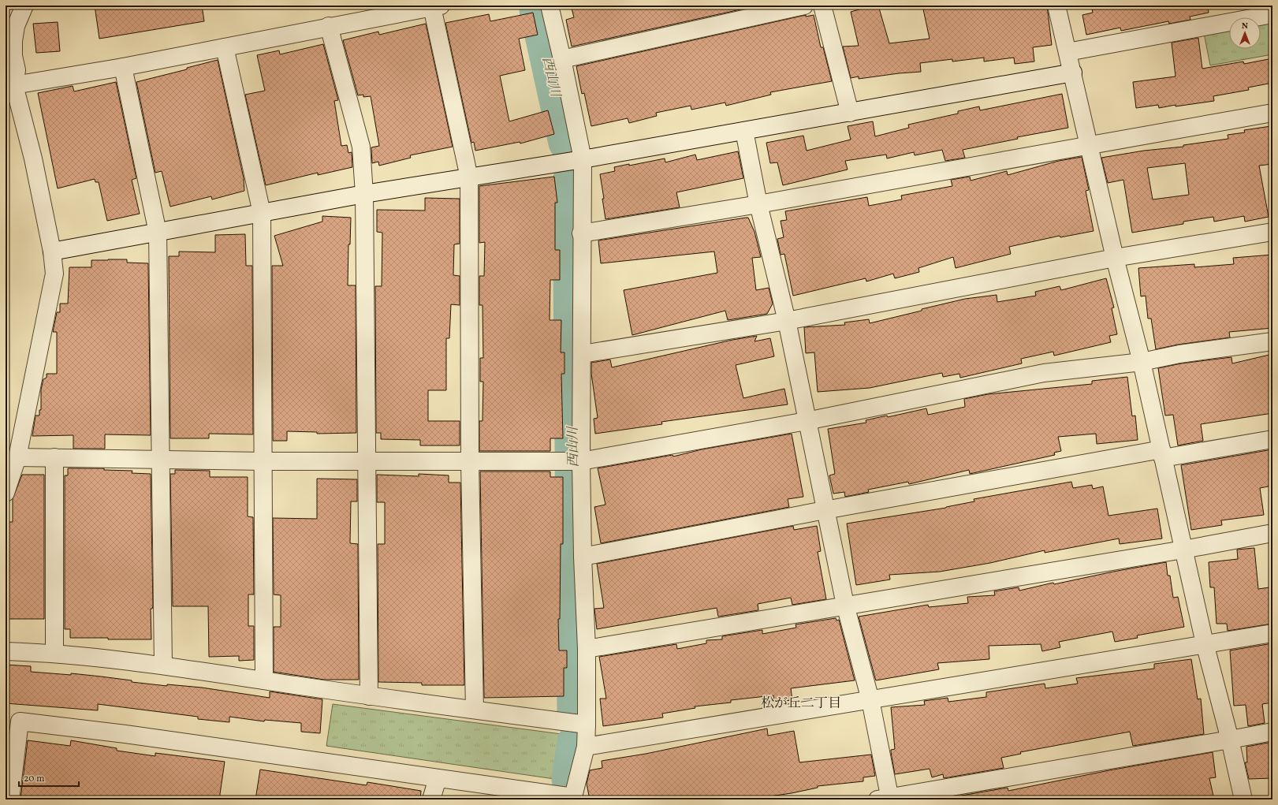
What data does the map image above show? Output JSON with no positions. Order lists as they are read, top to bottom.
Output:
{
  "districts": ["松が丘二丁目"],
  "water": ["西山川"],
  "scale_bar": "20 m",
  "north": "top"
}
